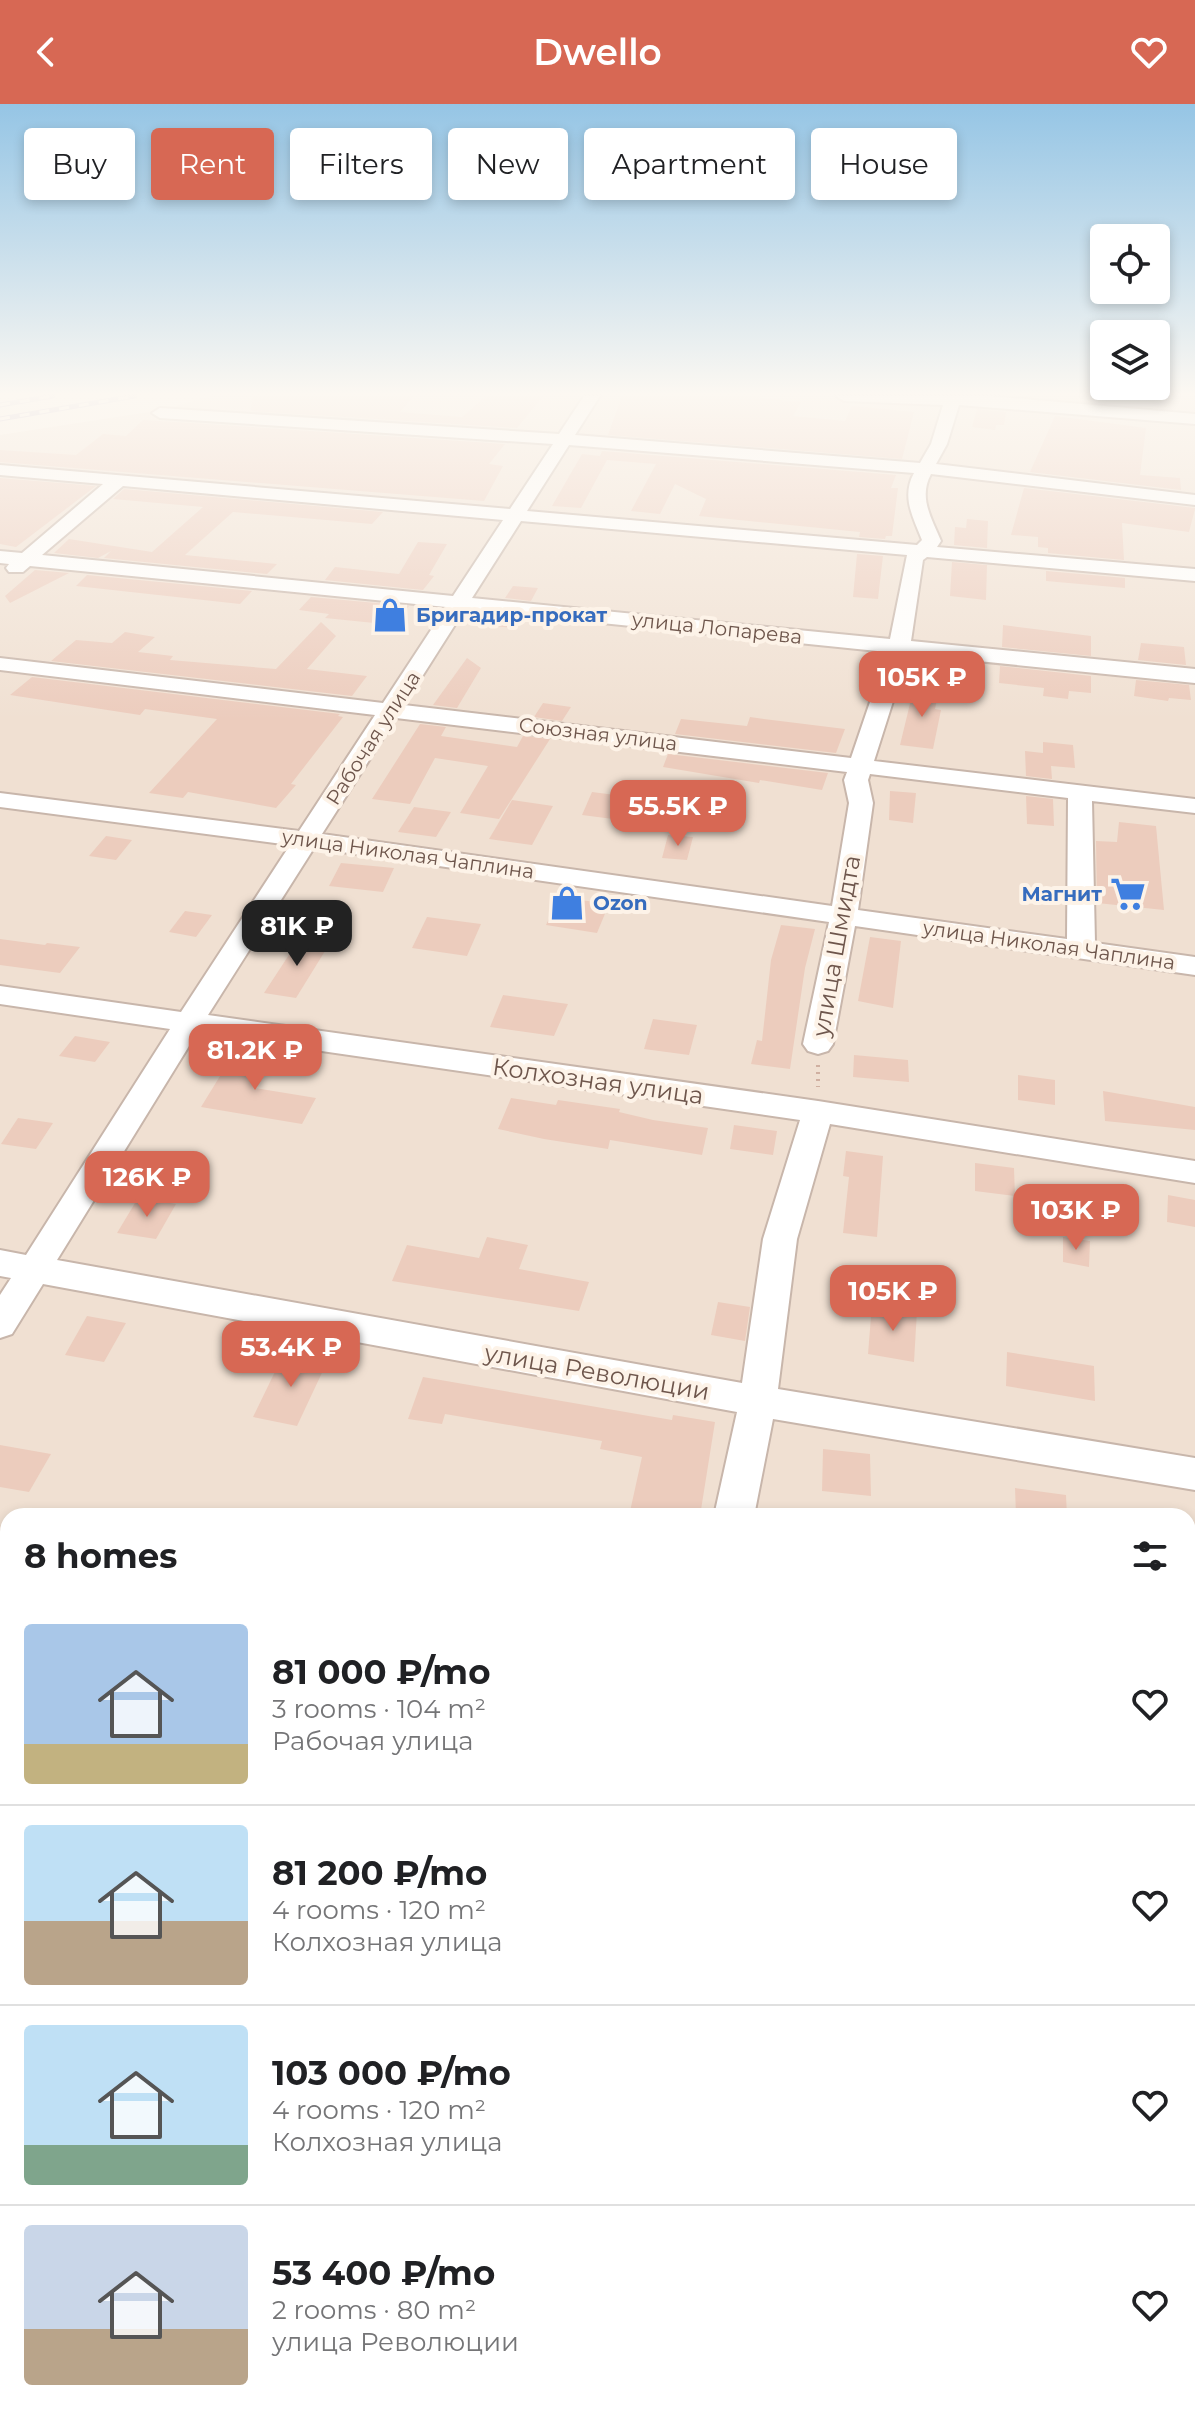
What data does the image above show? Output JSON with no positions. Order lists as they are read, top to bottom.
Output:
{
  "streets": {
    "street": [
      "улица Лопарева",
      "Союзная улица",
      "Рабочая улица",
      "улица Николая Чаплина",
      "улица Шмидта",
      "Колхозная улица",
      "улица Революции"
    ]
  },
  "crossings": [
    ["улица Лопарева", "Рабочая улица"],
    ["улица Лопарева", "улица Шмидта"],
    ["Союзная улица", "Рабочая улица"],
    ["Союзная улица", "улица Шмидта"],
    ["Рабочая улица", "улица Николая Чаплина"],
    ["Рабочая улица", "Колхозная улица"],
    ["Рабочая улица", "улица Революции"],
    ["улица Николая Чаплина", "улица Шмидта"],
    ["улица Шмидта", "Колхозная улица"]
  ],
  "places": {
    "shop": ["Бригадир-прокат", "Ozon"],
    "supermarket": ["Магнит"]
  },
  "page": {
    "header": "Dwello",
    "chip": [
      "Buy",
      "Rent",
      "Filters",
      "New",
      "Apartment",
      "House"
    ],
    "price": [
      "105K ₽",
      "55.5K ₽",
      "81K ₽",
      "81.2K ₽",
      "126K ₽",
      "103K ₽",
      "105K ₽",
      "53.4K ₽"
    ],
    "heading": "8 homes",
    "list": [
      {
        "name": "81 000 ₽/mo",
        "note": "3 rooms · 104 m² · Рабочая улица"
      },
      {
        "name": "81 200 ₽/mo",
        "note": "4 rooms · 120 m² · Колхозная улица"
      },
      {
        "name": "103 000 ₽/mo",
        "note": "4 rooms · 120 m² · Колхозная улица"
      },
      {
        "name": "53 400 ₽/mo",
        "note": "2 rooms · 80 m² · улица Революции"
      }
    ]
  }
}
